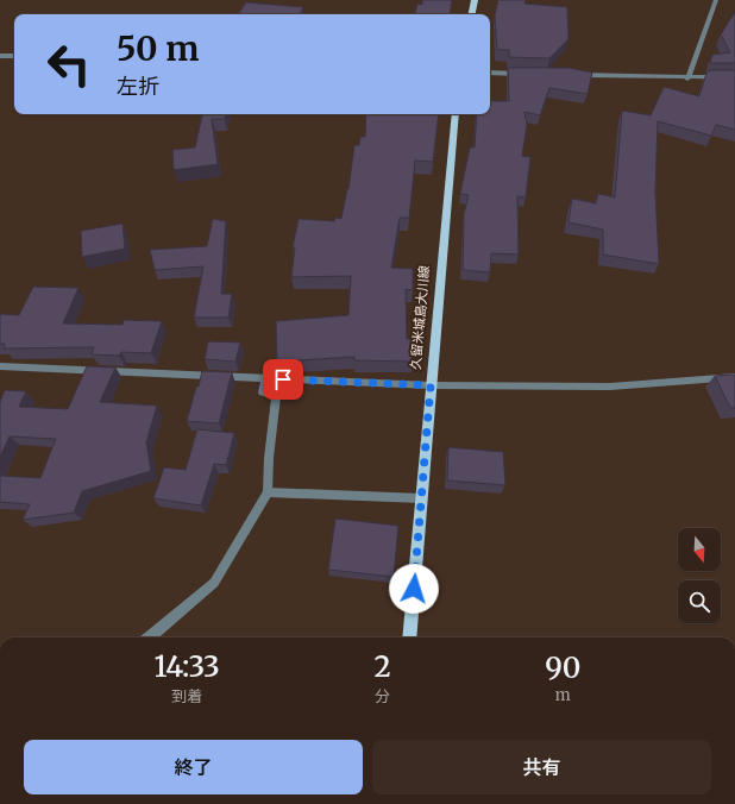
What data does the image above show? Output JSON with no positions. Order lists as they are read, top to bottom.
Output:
{
  "streets": {
    "main road": ["久留米城島大川線"]
  },
  "north": "bottom",
  "page": {
    "turn": ["50 m", "左折"],
    "eta": [
      "14:33",
      "到着",
      "2",
      "分",
      "90",
      "m"
    ],
    "buttons": ["終了", "共有"]
  }
}
